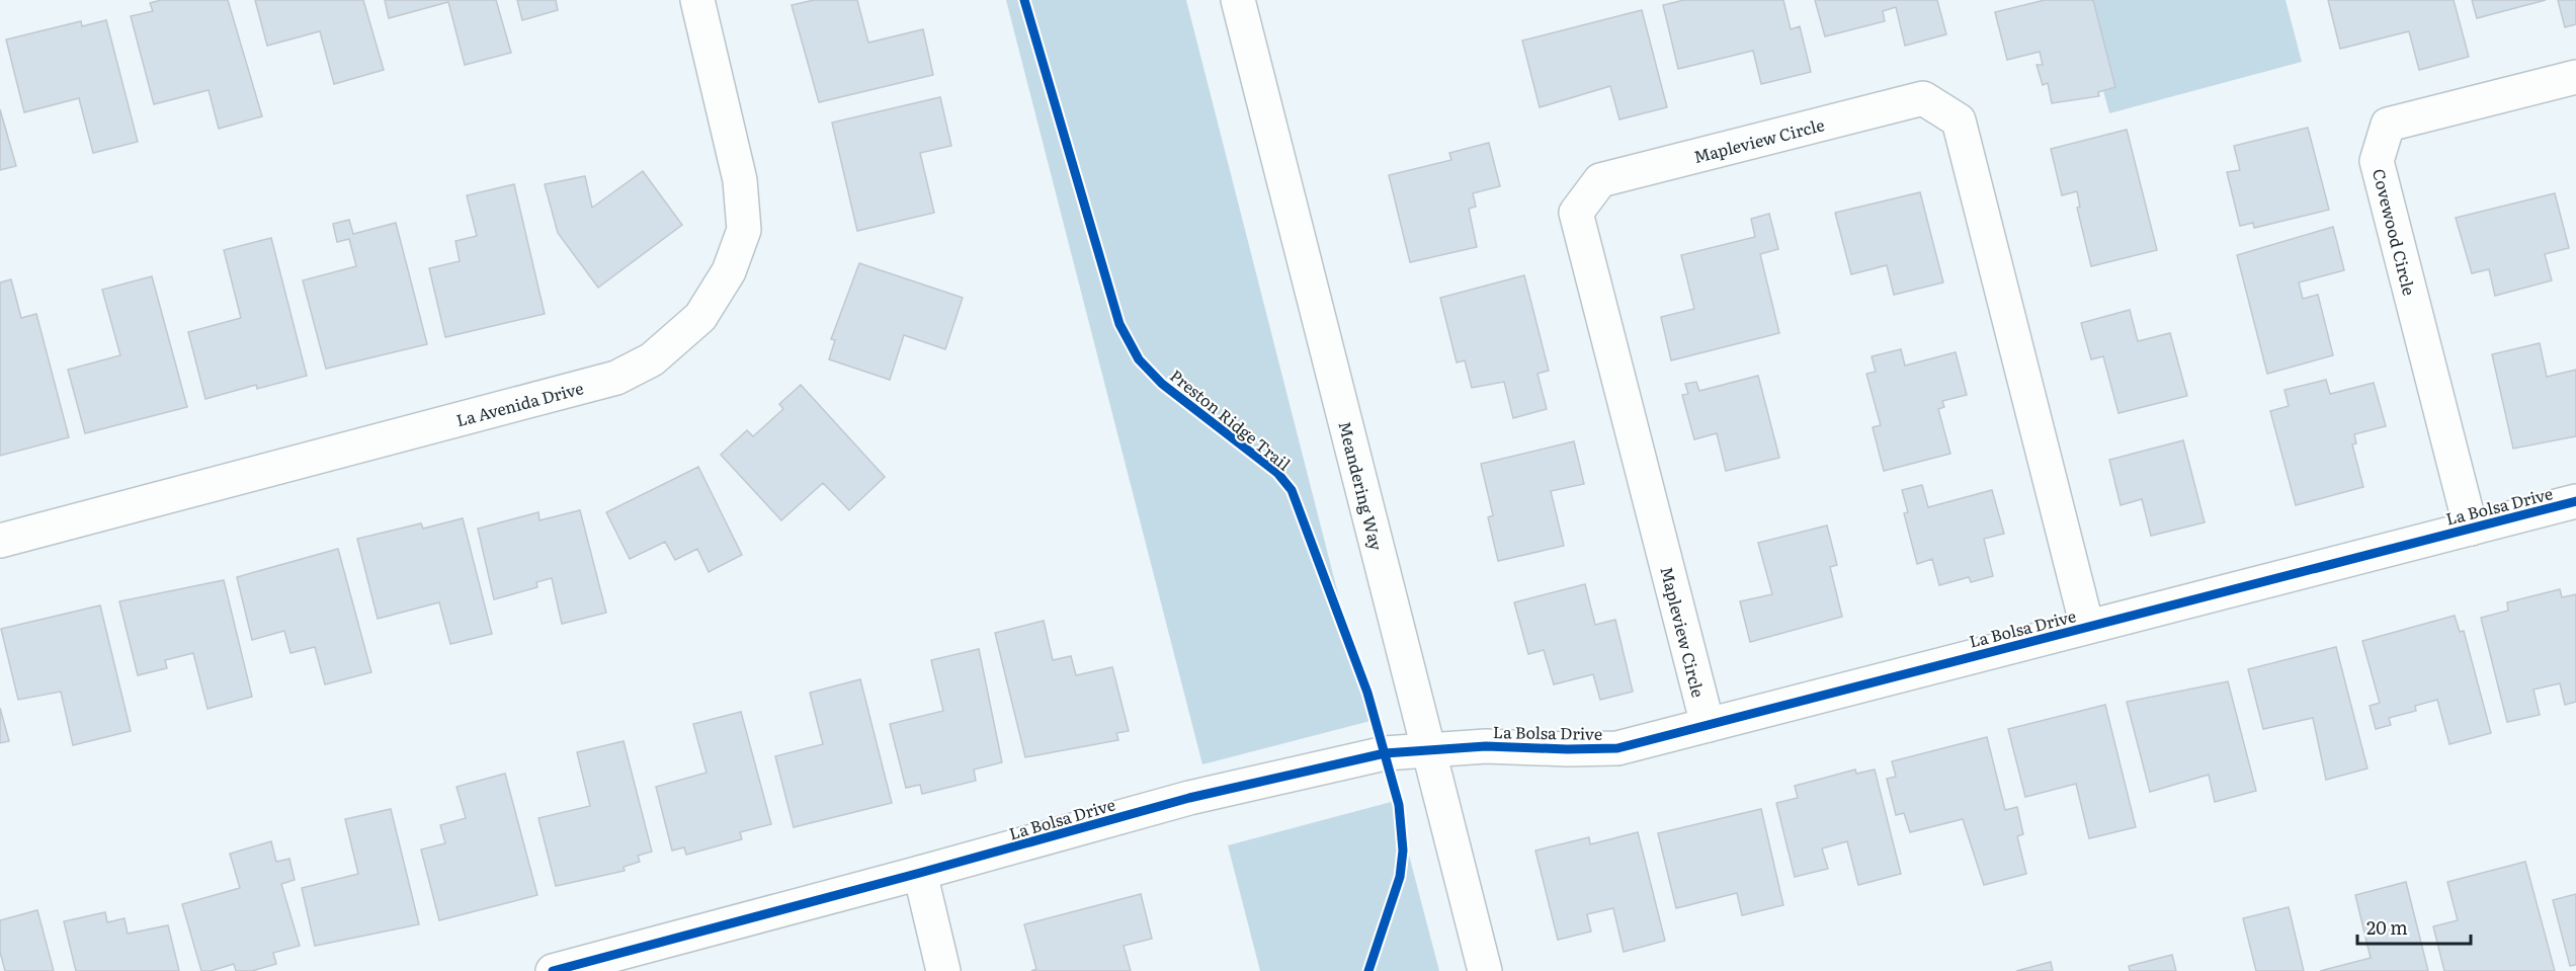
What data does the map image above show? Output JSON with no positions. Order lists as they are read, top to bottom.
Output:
{
  "streets": {
    "street": [
      "Mapleview Circle",
      "Covewood Circle",
      "La Avenida Drive",
      "Meandering Way",
      "La Bolsa Drive"
    ],
    "cycle path": ["Preston Ridge Trail"]
  },
  "crossings": [
    ["Mapleview Circle", "La Bolsa Drive"],
    ["Covewood Circle", "La Bolsa Drive"],
    ["Meandering Way", "La Bolsa Drive"]
  ],
  "scale_bar": "20 m"
}
